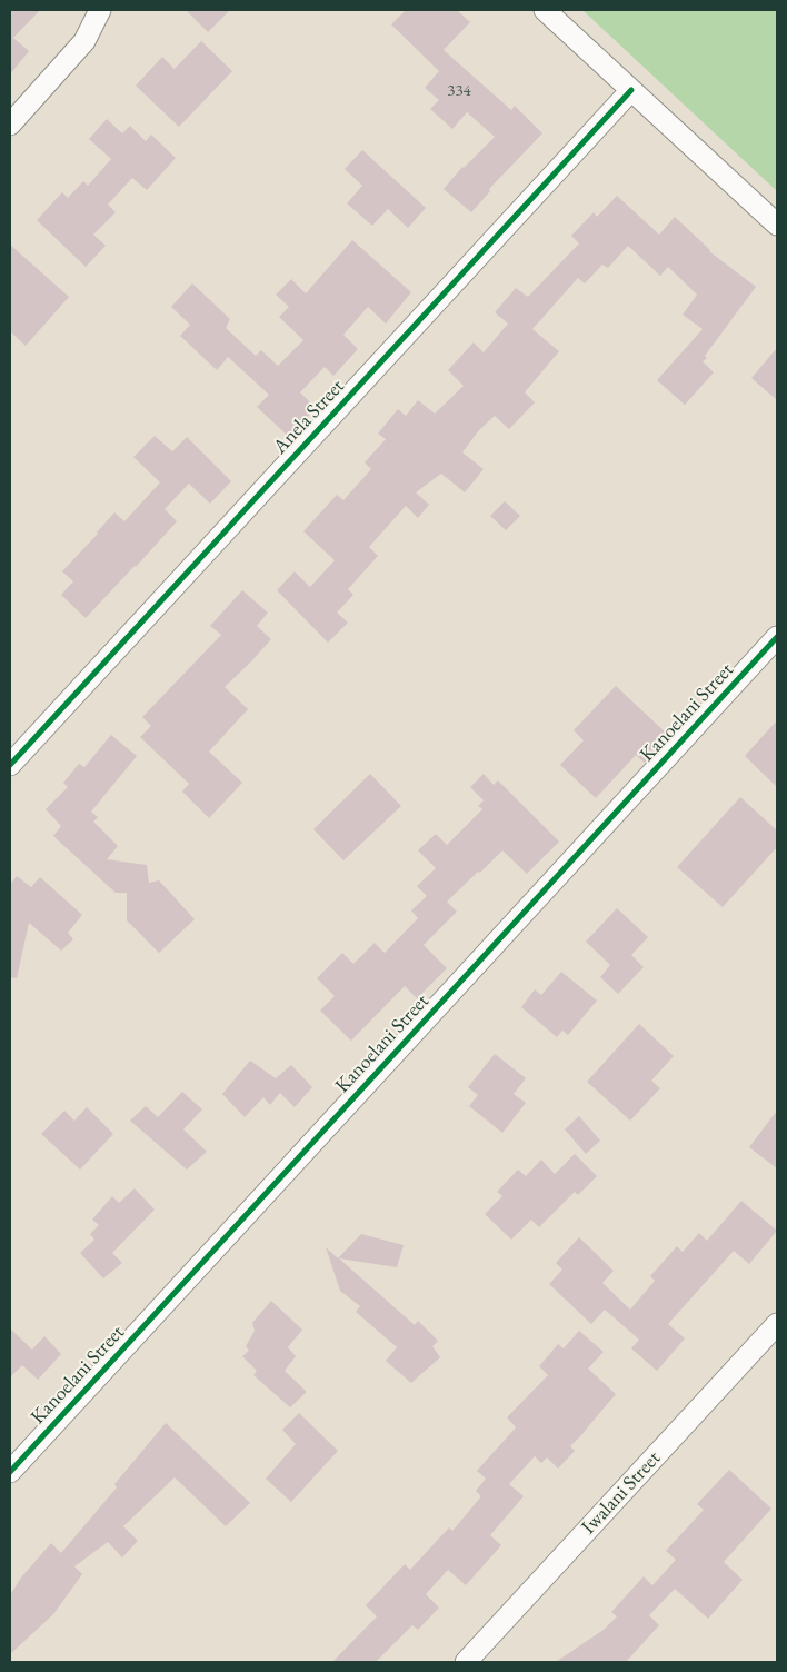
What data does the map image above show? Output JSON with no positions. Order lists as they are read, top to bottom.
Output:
{
  "streets": {
    "street": ["Anela Street", "Kanoelani Street", "Iwalani Street"]
  },
  "house_numbers": ["334"]
}
